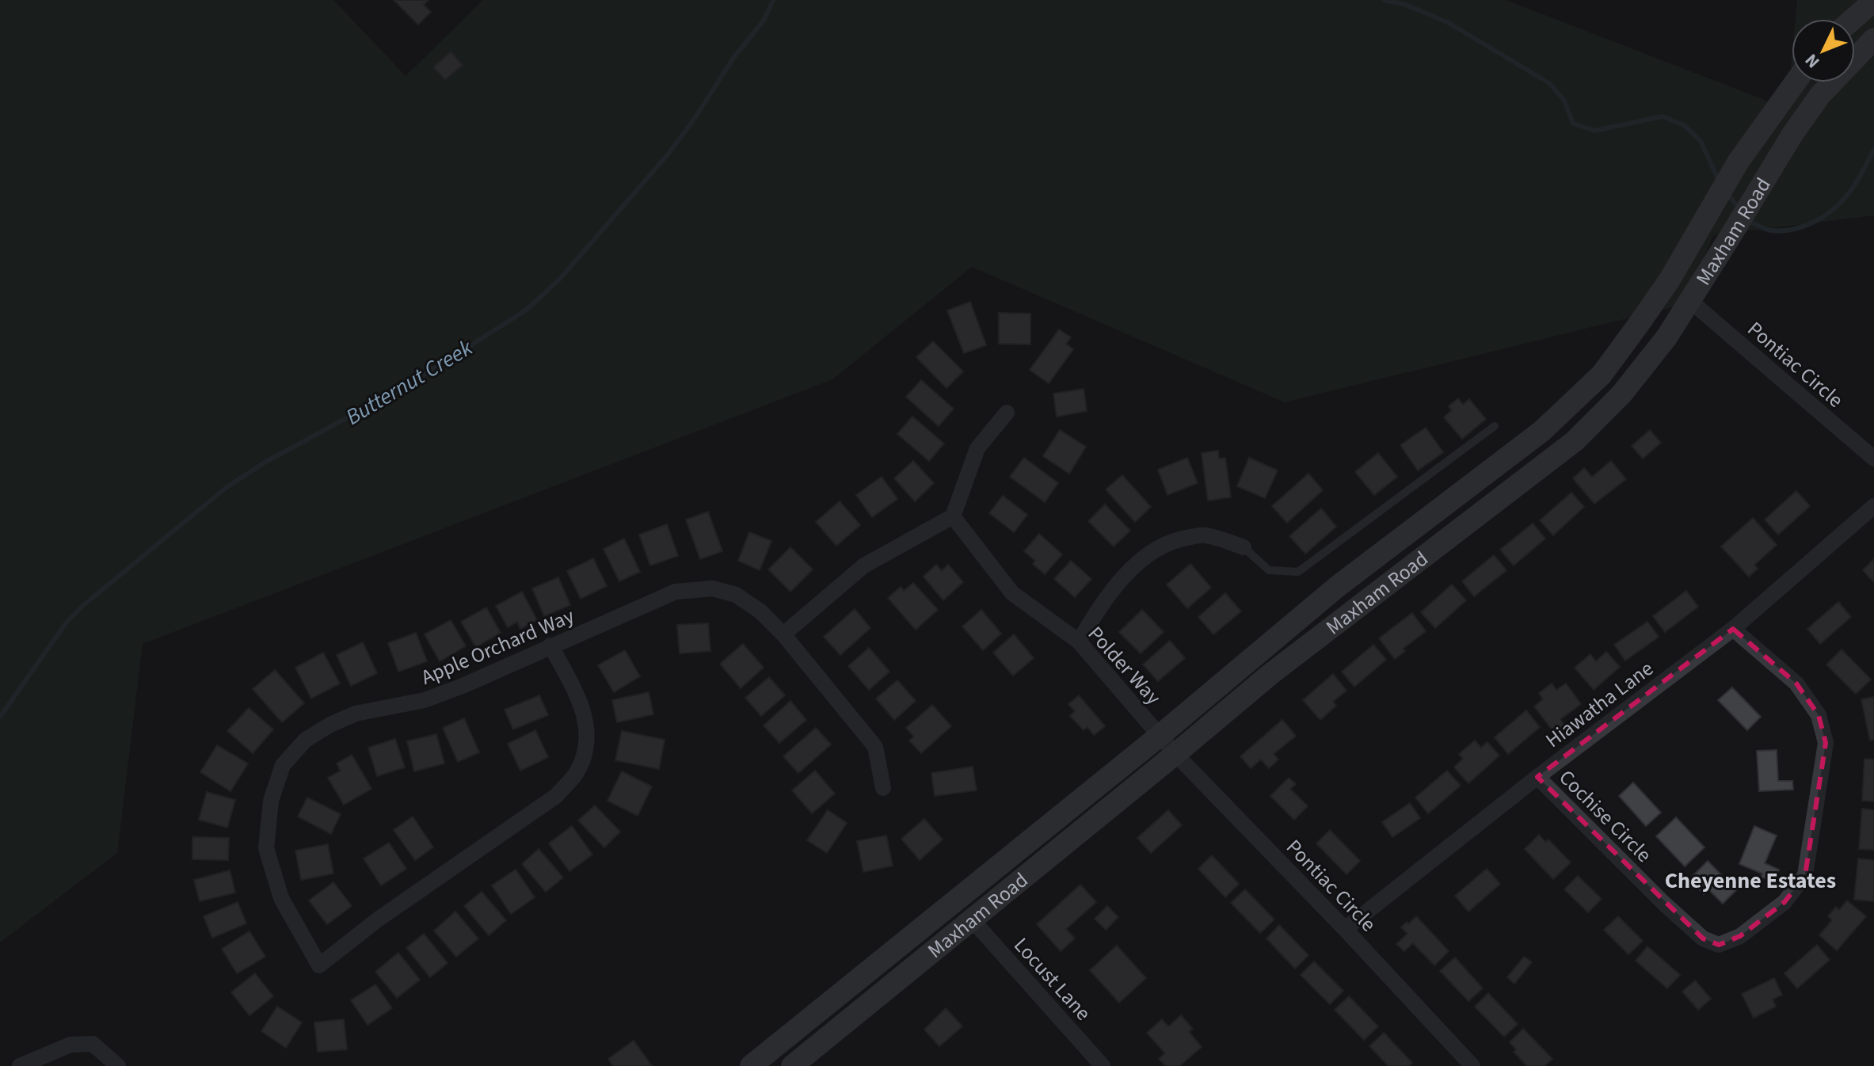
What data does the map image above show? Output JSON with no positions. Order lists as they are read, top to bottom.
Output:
{
  "streets": {
    "main road": ["Maxham Road"],
    "street": [
      "Pontiac Circle",
      "Apple Orchard Way",
      "Polder Way",
      "Hiawatha Lane",
      "Cochise Circle",
      "Locust Lane"
    ]
  },
  "crossings": [
    ["Maxham Road", "Pontiac Circle"],
    ["Maxham Road", "Polder Way"],
    ["Maxham Road", "Locust Lane"],
    ["Pontiac Circle", "Polder Way"],
    ["Pontiac Circle", "Hiawatha Lane"],
    ["Hiawatha Lane", "Cochise Circle"]
  ],
  "districts": ["Cheyenne Estates"],
  "water": ["Butternut Creek"],
  "north": "bottom left"
}
